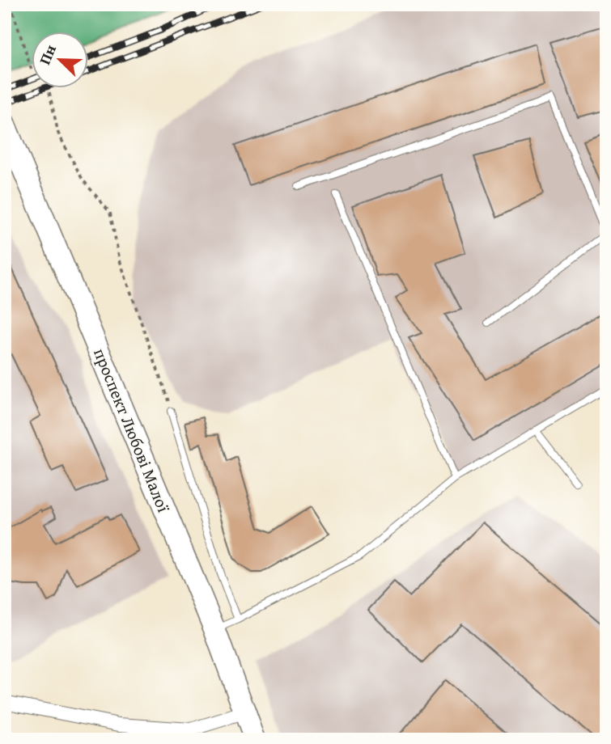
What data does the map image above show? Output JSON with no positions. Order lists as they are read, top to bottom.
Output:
{
  "streets": {
    "main road": ["проспект Любові Малої"]
  },
  "north": "top left"
}
